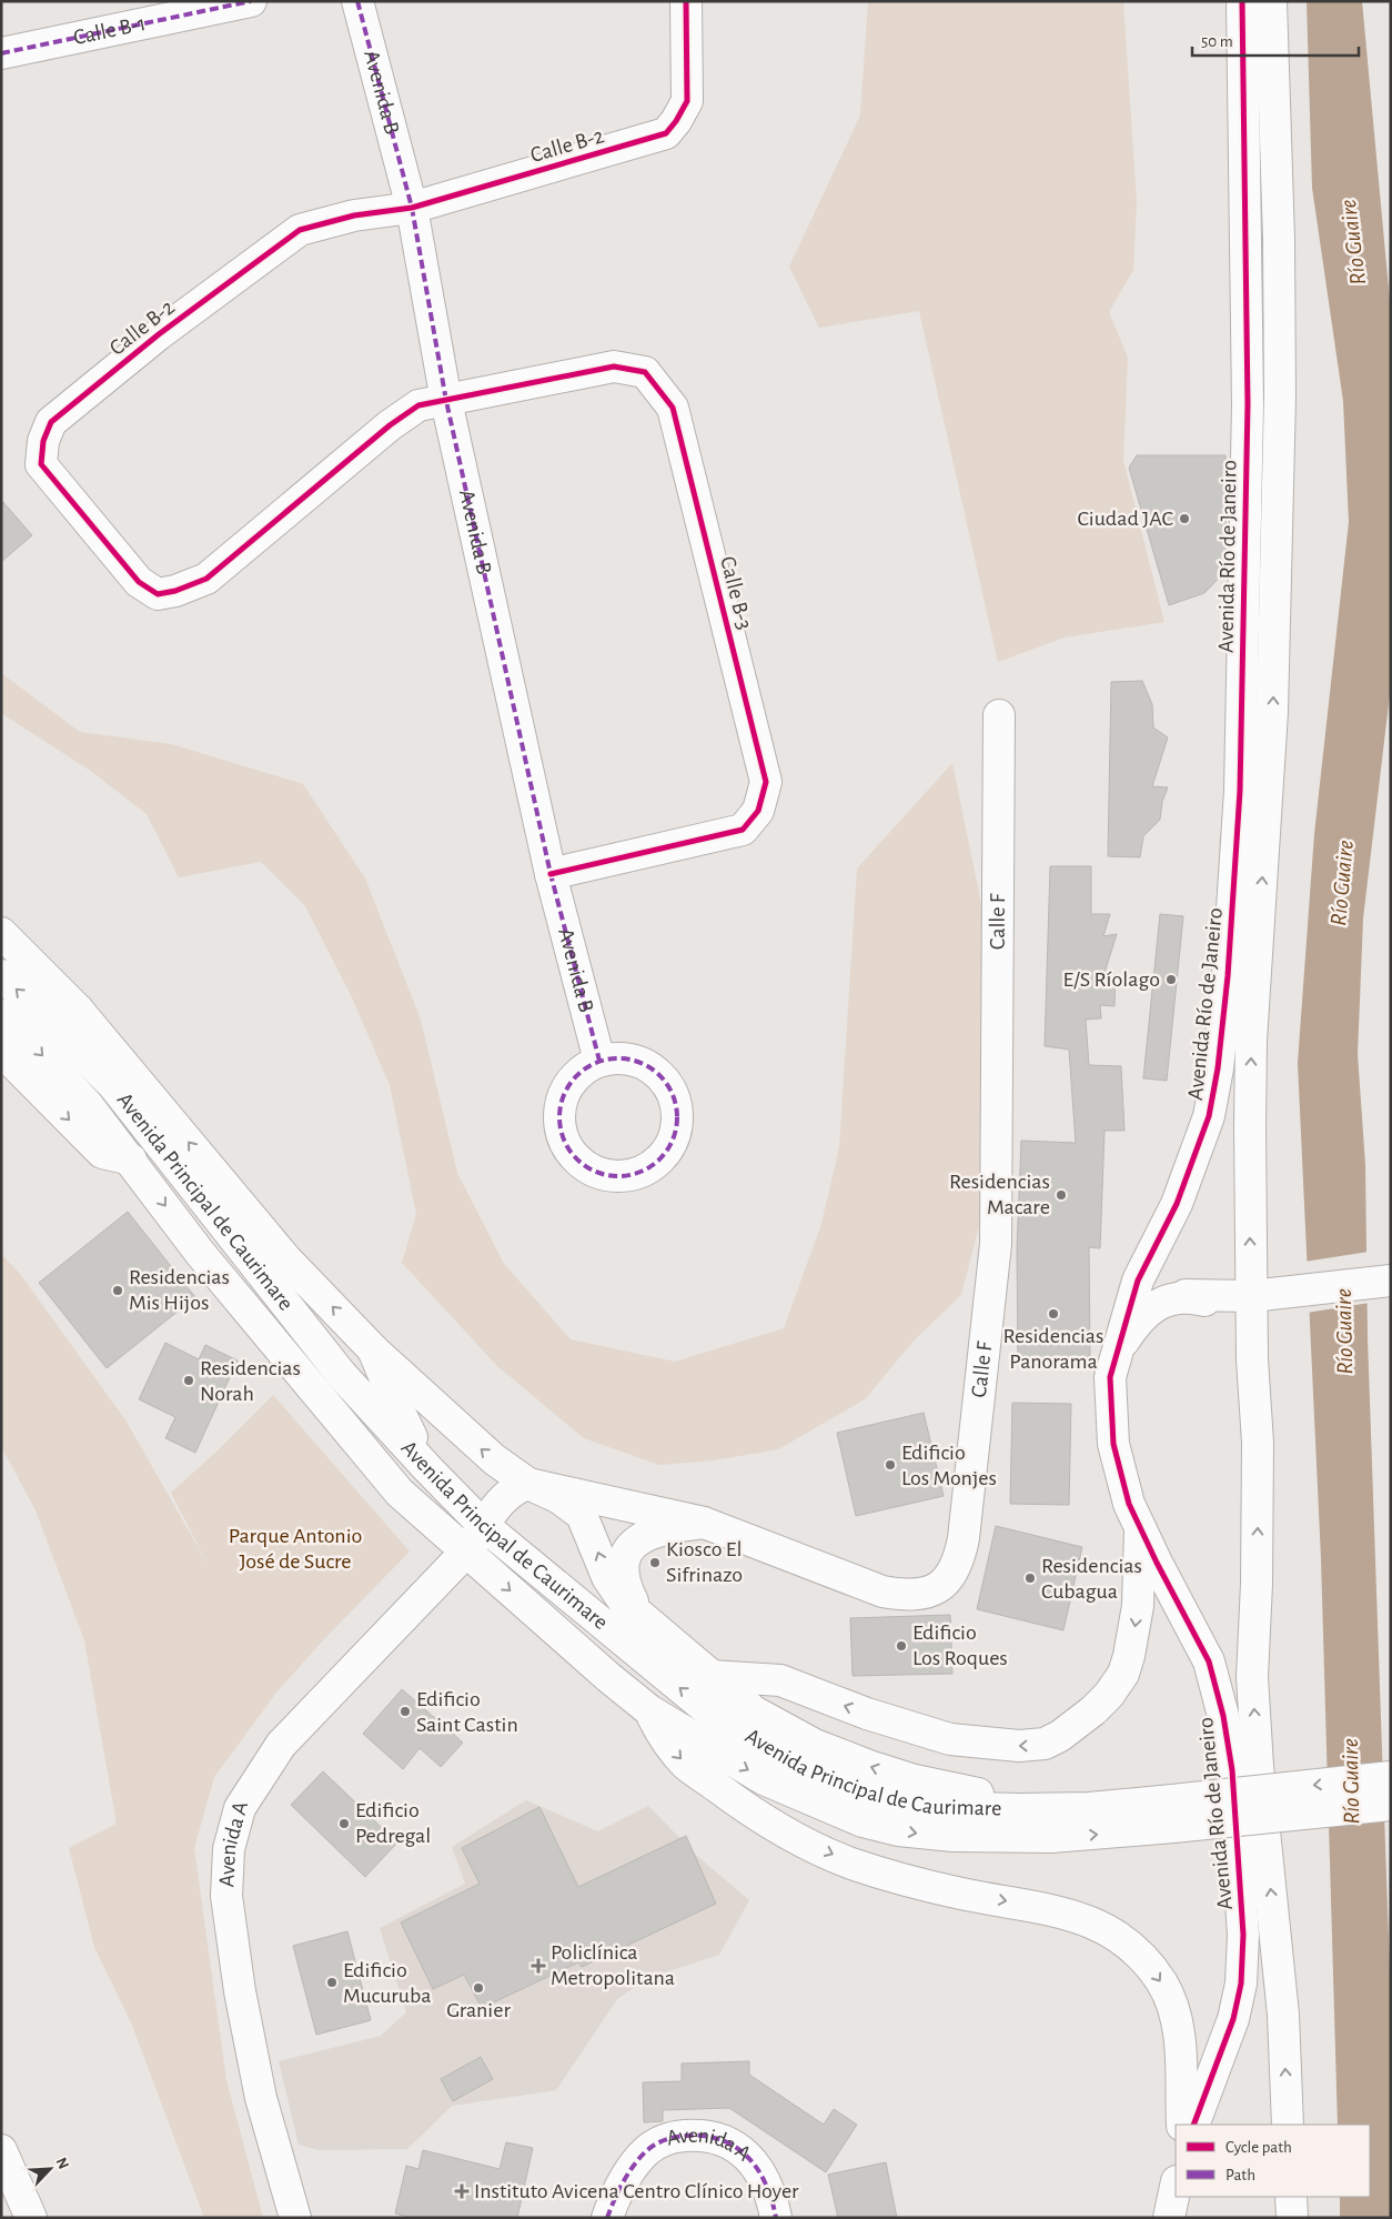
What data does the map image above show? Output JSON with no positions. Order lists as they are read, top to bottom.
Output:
{
  "streets": {
    "street": [
      "Calle B-1",
      "Avenida B",
      "Calle B-2",
      "Avenida Río de Janeiro",
      "Calle B-3",
      "Calle F",
      "Avenida Principal de Caurimare",
      "Avenida A"
    ]
  },
  "crossings": [
    ["Avenida B", "Calle B-2"],
    ["Avenida B", "Calle B-3"],
    ["Calle B-2", "Calle B-3"],
    ["Calle F", "Avenida Principal de Caurimare"],
    ["Calle F", "Avenida A"],
    ["Avenida Principal de Caurimare", "Avenida A"]
  ],
  "water": ["Río Guaire"],
  "parks": ["Parque Antonio José de Sucre"],
  "places": {
    "other": [
      "Ciudad JAC",
      "E/S Ríolago",
      "Residencias Macare",
      "Residencias Mis Hijos",
      "Residencias Panorama",
      "Residencias Norah",
      "Edificio Los Monjes",
      "Kiosco El Sifrinazo",
      "Residencias Cubagua",
      "Edificio Los Roques",
      "Edificio Saint Castin",
      "Edificio Pedregal",
      "Edificio Mucuruba",
      "Granier"
    ],
    "health": ["Policlínica Metropolitana", "Instituto Avicena Centro Clínico Hoyer"]
  },
  "legend": ["Cycle path", "Path"],
  "scale_bar": "50 m",
  "north": "top right"
}
